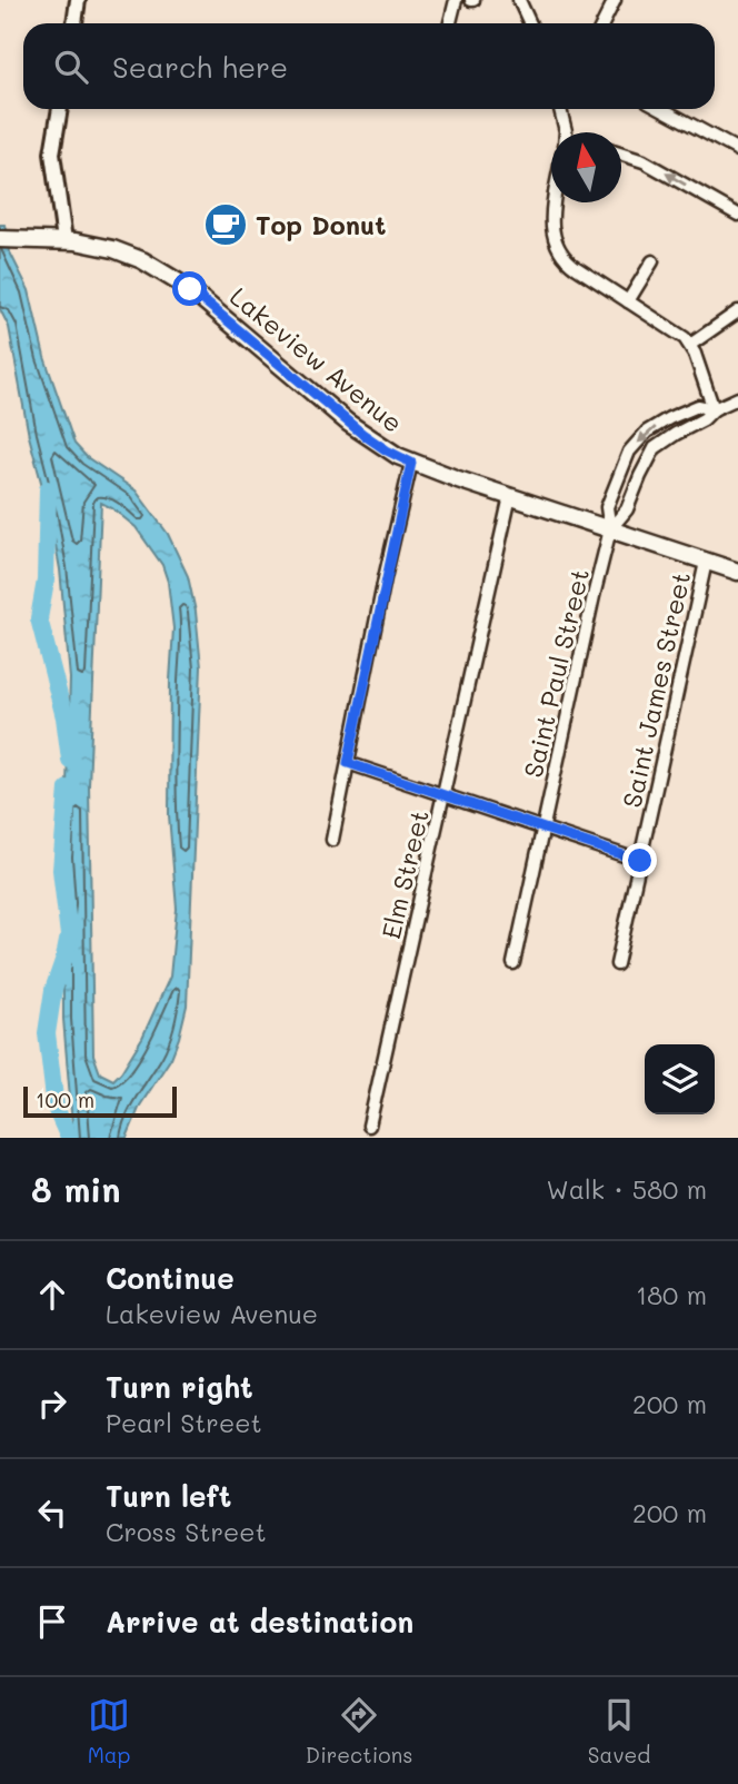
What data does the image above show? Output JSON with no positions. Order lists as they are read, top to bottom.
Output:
{
  "streets": {
    "main road": ["Lakeview Avenue"],
    "street": ["Saint Paul Street", "Saint James Street", "Elm Street"]
  },
  "crossings": [
    ["Lakeview Avenue", "Saint Paul Street"],
    ["Lakeview Avenue", "Saint James Street"],
    ["Lakeview Avenue", "Elm Street"]
  ],
  "places": {
    "cafe": ["Top Donut"]
  },
  "scale_bar": "100 m",
  "north": "top",
  "page": {
    "search": "Search here",
    "scale": "100 m",
    "heading": ["8 min", "Walk · 580 m"],
    "list": [
      ["Continue", "Lakeview Avenue", "180 m"],
      ["Turn right", "Pearl Street", "200 m"],
      ["Turn left", "Cross Street", "200 m"],
      "Arrive at destination"
    ],
    "nav": ["Map", "Directions", "Saved"]
  }
}
